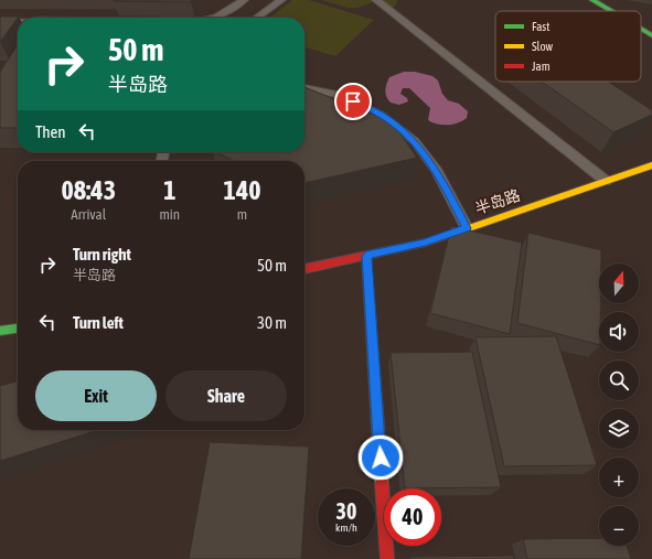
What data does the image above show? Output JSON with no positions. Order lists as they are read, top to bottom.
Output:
{
  "streets": {
    "street": ["半岛路"]
  },
  "legend": ["Fast", "Slow", "Jam"],
  "north": "top",
  "page": {
    "turn": ["50 m", "半岛路"],
    "then": "Then",
    "eta": [
      "08:43",
      "Arrival",
      "1",
      "min",
      "140",
      "m"
    ],
    "list": [
      {
        "name": "Turn right",
        "note": "半岛路",
        "value": "50 m"
      },
      {
        "name": "Turn left",
        "value": "30 m"
      }
    ],
    "map_buttons": ["+", "−"],
    "buttons": ["Exit", "Share"],
    "speed": "30 km/h",
    "limit": "40"
  }
}
